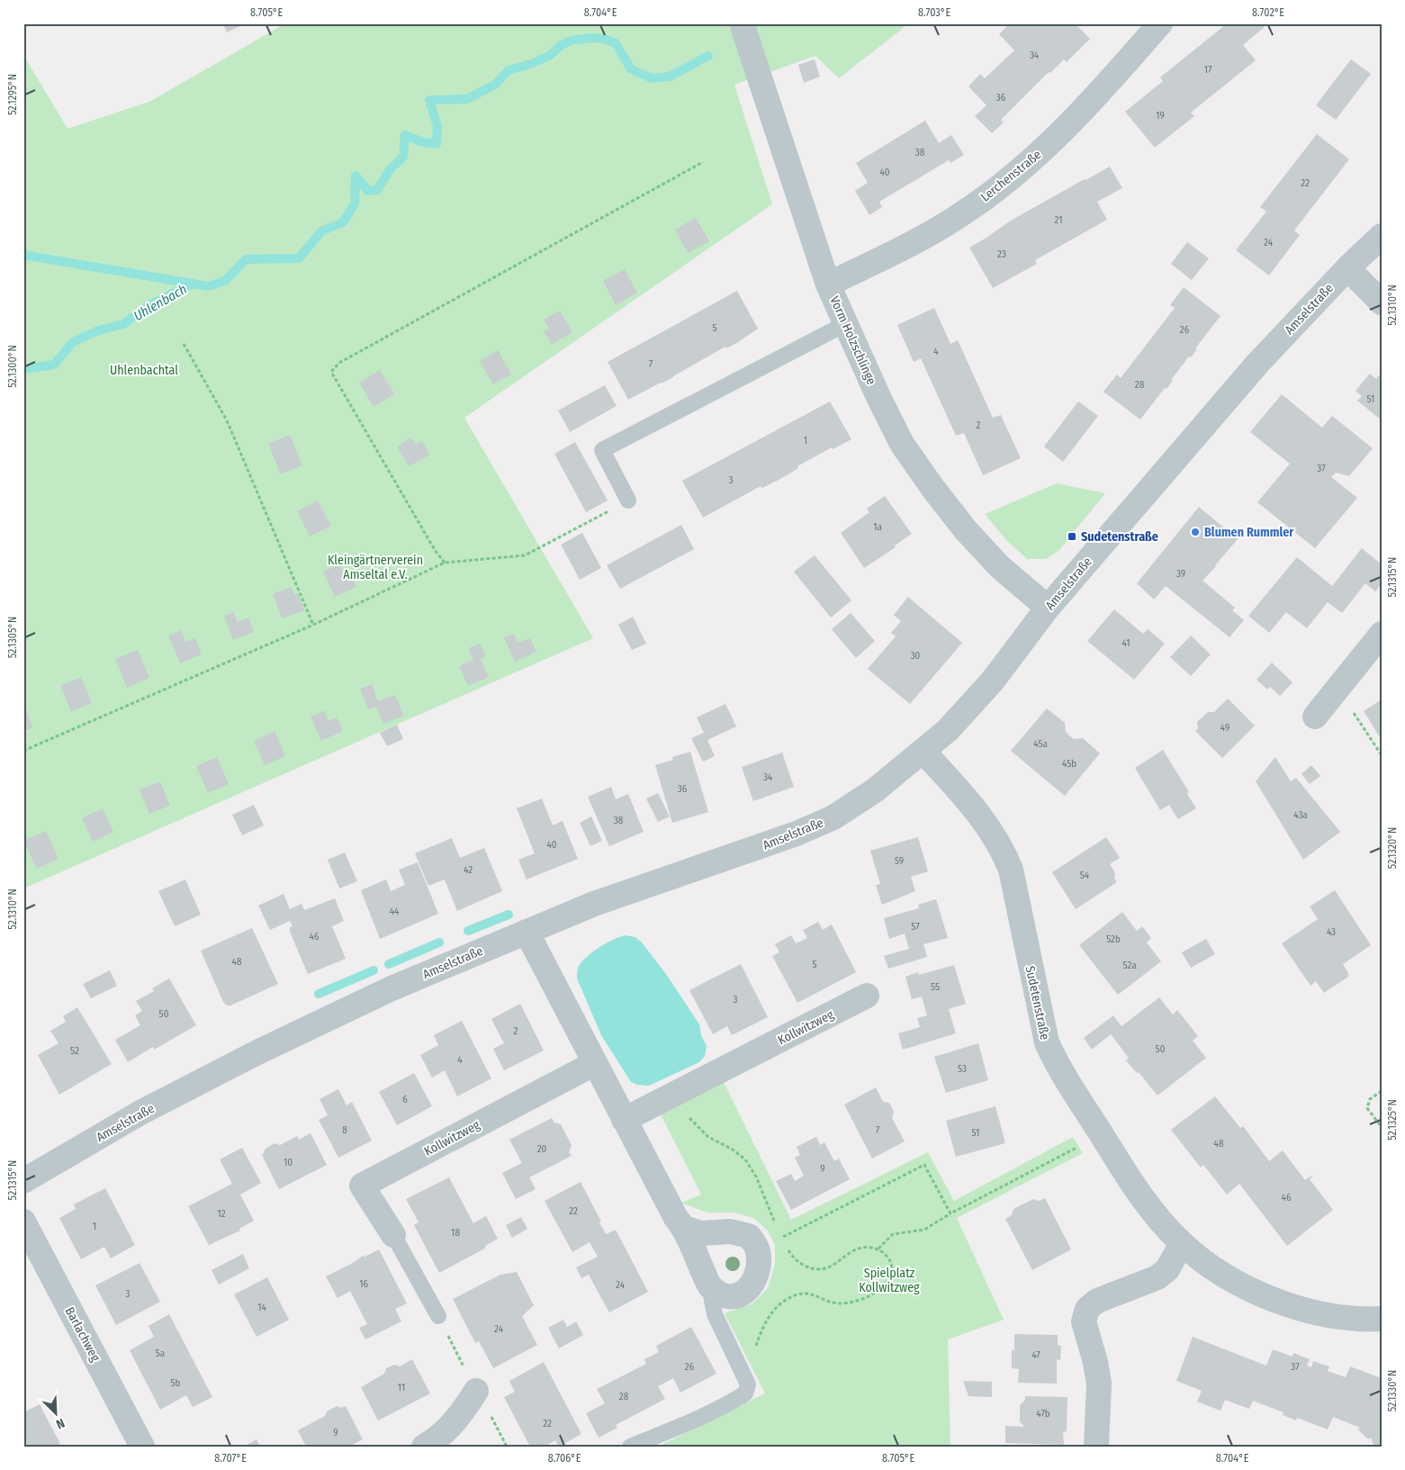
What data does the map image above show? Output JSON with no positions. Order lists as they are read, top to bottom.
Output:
{
  "streets": {
    "street": [
      "Lerchenstraße",
      "Amselstraße",
      "Vorm Holzschlinge",
      "Sudetenstraße",
      "Kollwitzweg",
      "Barlachweg"
    ]
  },
  "crossings": [
    ["Lerchenstraße", "Vorm Holzschlinge"],
    ["Amselstraße", "Vorm Holzschlinge"],
    ["Amselstraße", "Sudetenstraße"]
  ],
  "water": ["Uhlenbach"],
  "parks": ["Uhlenbachtal", "Kleingärtnerverein Amseltal e.V.", "Spielplatz Kollwitzweg"],
  "places": {
    "other": ["Blumen Rummler"],
    "transit": ["Sudetenstraße"]
  },
  "house_numbers": [
    "34",
    "17",
    "36",
    "19",
    "38",
    "40",
    "22",
    "21",
    "24",
    "23",
    "5",
    "26",
    "4",
    "7",
    "28",
    "51",
    "2",
    "1",
    "37",
    "3",
    "1a",
    "39",
    "41",
    "30",
    "49",
    "45a",
    "45b",
    "34",
    "36",
    "43a",
    "38",
    "40",
    "59",
    "42",
    "54",
    "44",
    "57",
    "43",
    "46",
    "52b",
    "48",
    "5",
    "52a",
    "55",
    "3",
    "50",
    "2",
    "50",
    "52",
    "4",
    "53",
    "6",
    "8",
    "7",
    "51",
    "48",
    "20",
    "10",
    "9",
    "46",
    "22",
    "12",
    "1",
    "18",
    "16",
    "24",
    "3",
    "14",
    "24",
    "5a",
    "47",
    "26",
    "37",
    "5b",
    "11",
    "28",
    "47b",
    "22",
    "9"
  ],
  "north": "bottom right",
  "coordinates": [
    "8.705°E",
    "8.704°E",
    "8.703°E",
    "8.702°E",
    "52.1295°N",
    "52.1310°N",
    "52.1300°N",
    "52.1315°N",
    "52.1305°N",
    "52.1320°N",
    "52.1325°N",
    "52.1330°N",
    "8.707°E",
    "8.706°E"
  ]
}
